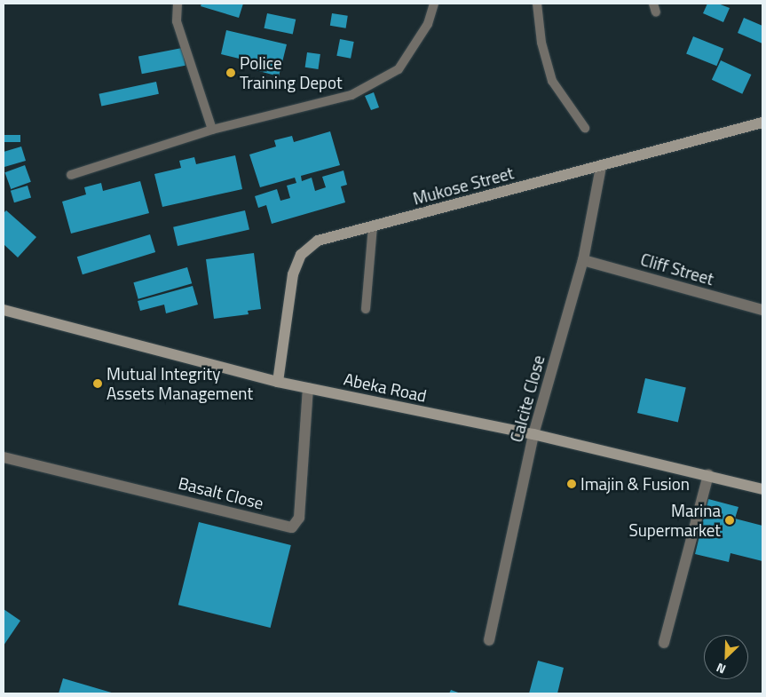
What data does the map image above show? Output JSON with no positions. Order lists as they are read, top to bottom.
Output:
{
  "streets": {
    "street": [
      "Mukose Street",
      "Cliff Street",
      "Abeka Road",
      "Calcite Close",
      "Basalt Close"
    ]
  },
  "crossings": [
    ["Mukose Street", "Abeka Road"],
    ["Mukose Street", "Calcite Close"],
    ["Cliff Street", "Calcite Close"],
    ["Abeka Road", "Calcite Close"],
    ["Abeka Road", "Basalt Close"]
  ],
  "places": [
    "Police Training Depot",
    "Mutual Integrity Assets Management",
    "Imajin & Fusion",
    "Marina Supermarket"
  ],
  "north": "bottom left"
}
